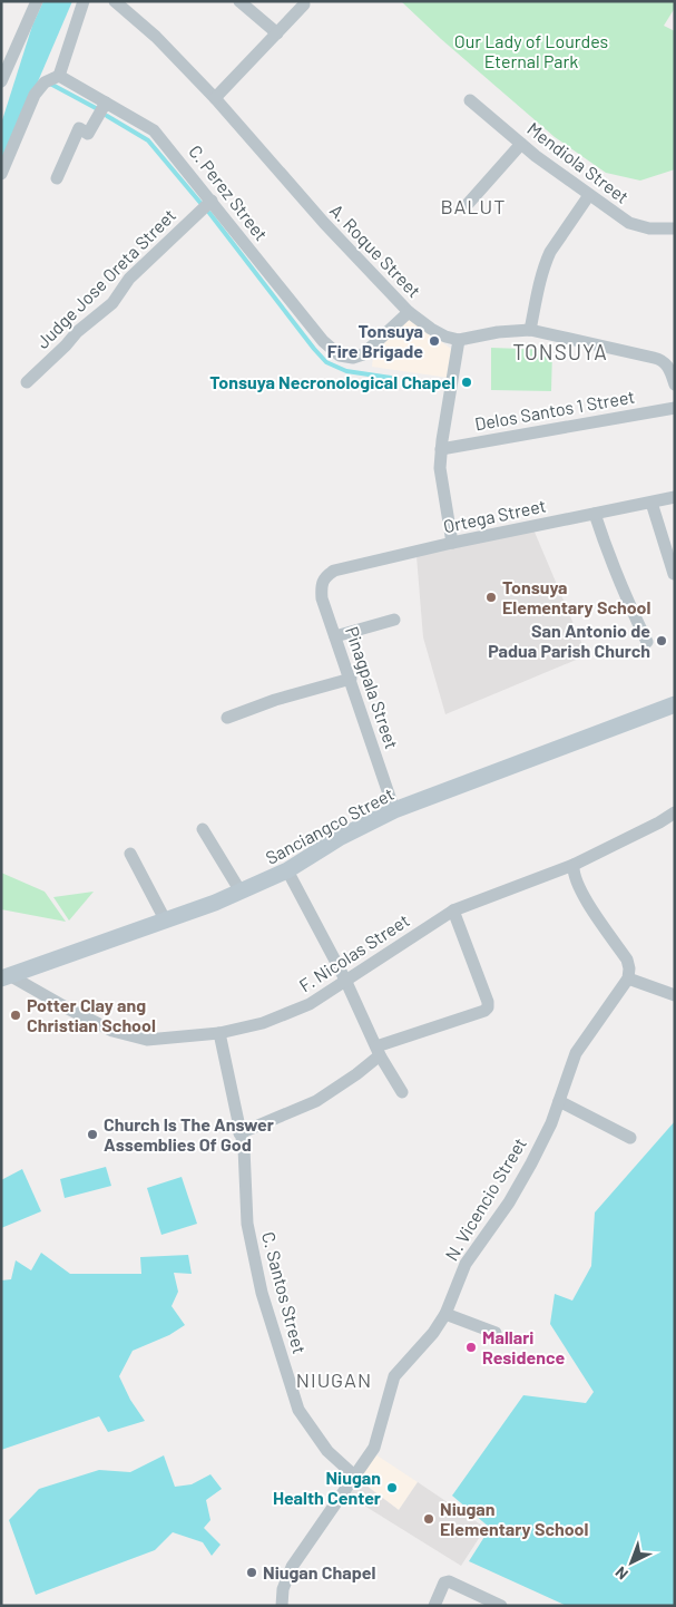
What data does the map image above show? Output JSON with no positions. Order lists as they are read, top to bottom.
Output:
{
  "streets": {
    "main road": ["Sanciangco Street"],
    "street": [
      "Mendiola Street",
      "C. Perez Street",
      "A. Roque Street",
      "Judge Jose Oreta Street",
      "Delos Santos 1 Street",
      "Ortega Street",
      "Pinagpala Street",
      "F. Nicolas Street",
      "N. Vicencio Street",
      "C. Santos Street"
    ]
  },
  "crossings": [
    ["C. Perez Street", "A. Roque Street"],
    ["C. Perez Street", "Judge Jose Oreta Street"],
    ["Ortega Street", "Pinagpala Street"],
    ["Pinagpala Street", "Sanciangco Street"],
    ["Sanciangco Street", "F. Nicolas Street"],
    ["F. Nicolas Street", "C. Santos Street"],
    ["N. Vicencio Street", "C. Santos Street"]
  ],
  "districts": ["BALUT", "TONSUYA", "NIUGAN"],
  "parks": ["Our Lady of Lourdes Eternal Park"],
  "places": [
    "Tonsuya Fire Brigade",
    "Tonsuya Necronological Chapel",
    "Tonsuya Elementary School",
    "San Antonio de Padua Parish Church",
    "Potter Clay ang Christian School",
    "Church Is The Answer Assemblies Of God",
    "Mallari Residence",
    "Niugan Health Center",
    "Niugan Elementary School",
    "Niugan Chapel"
  ],
  "north": "bottom left"
}
